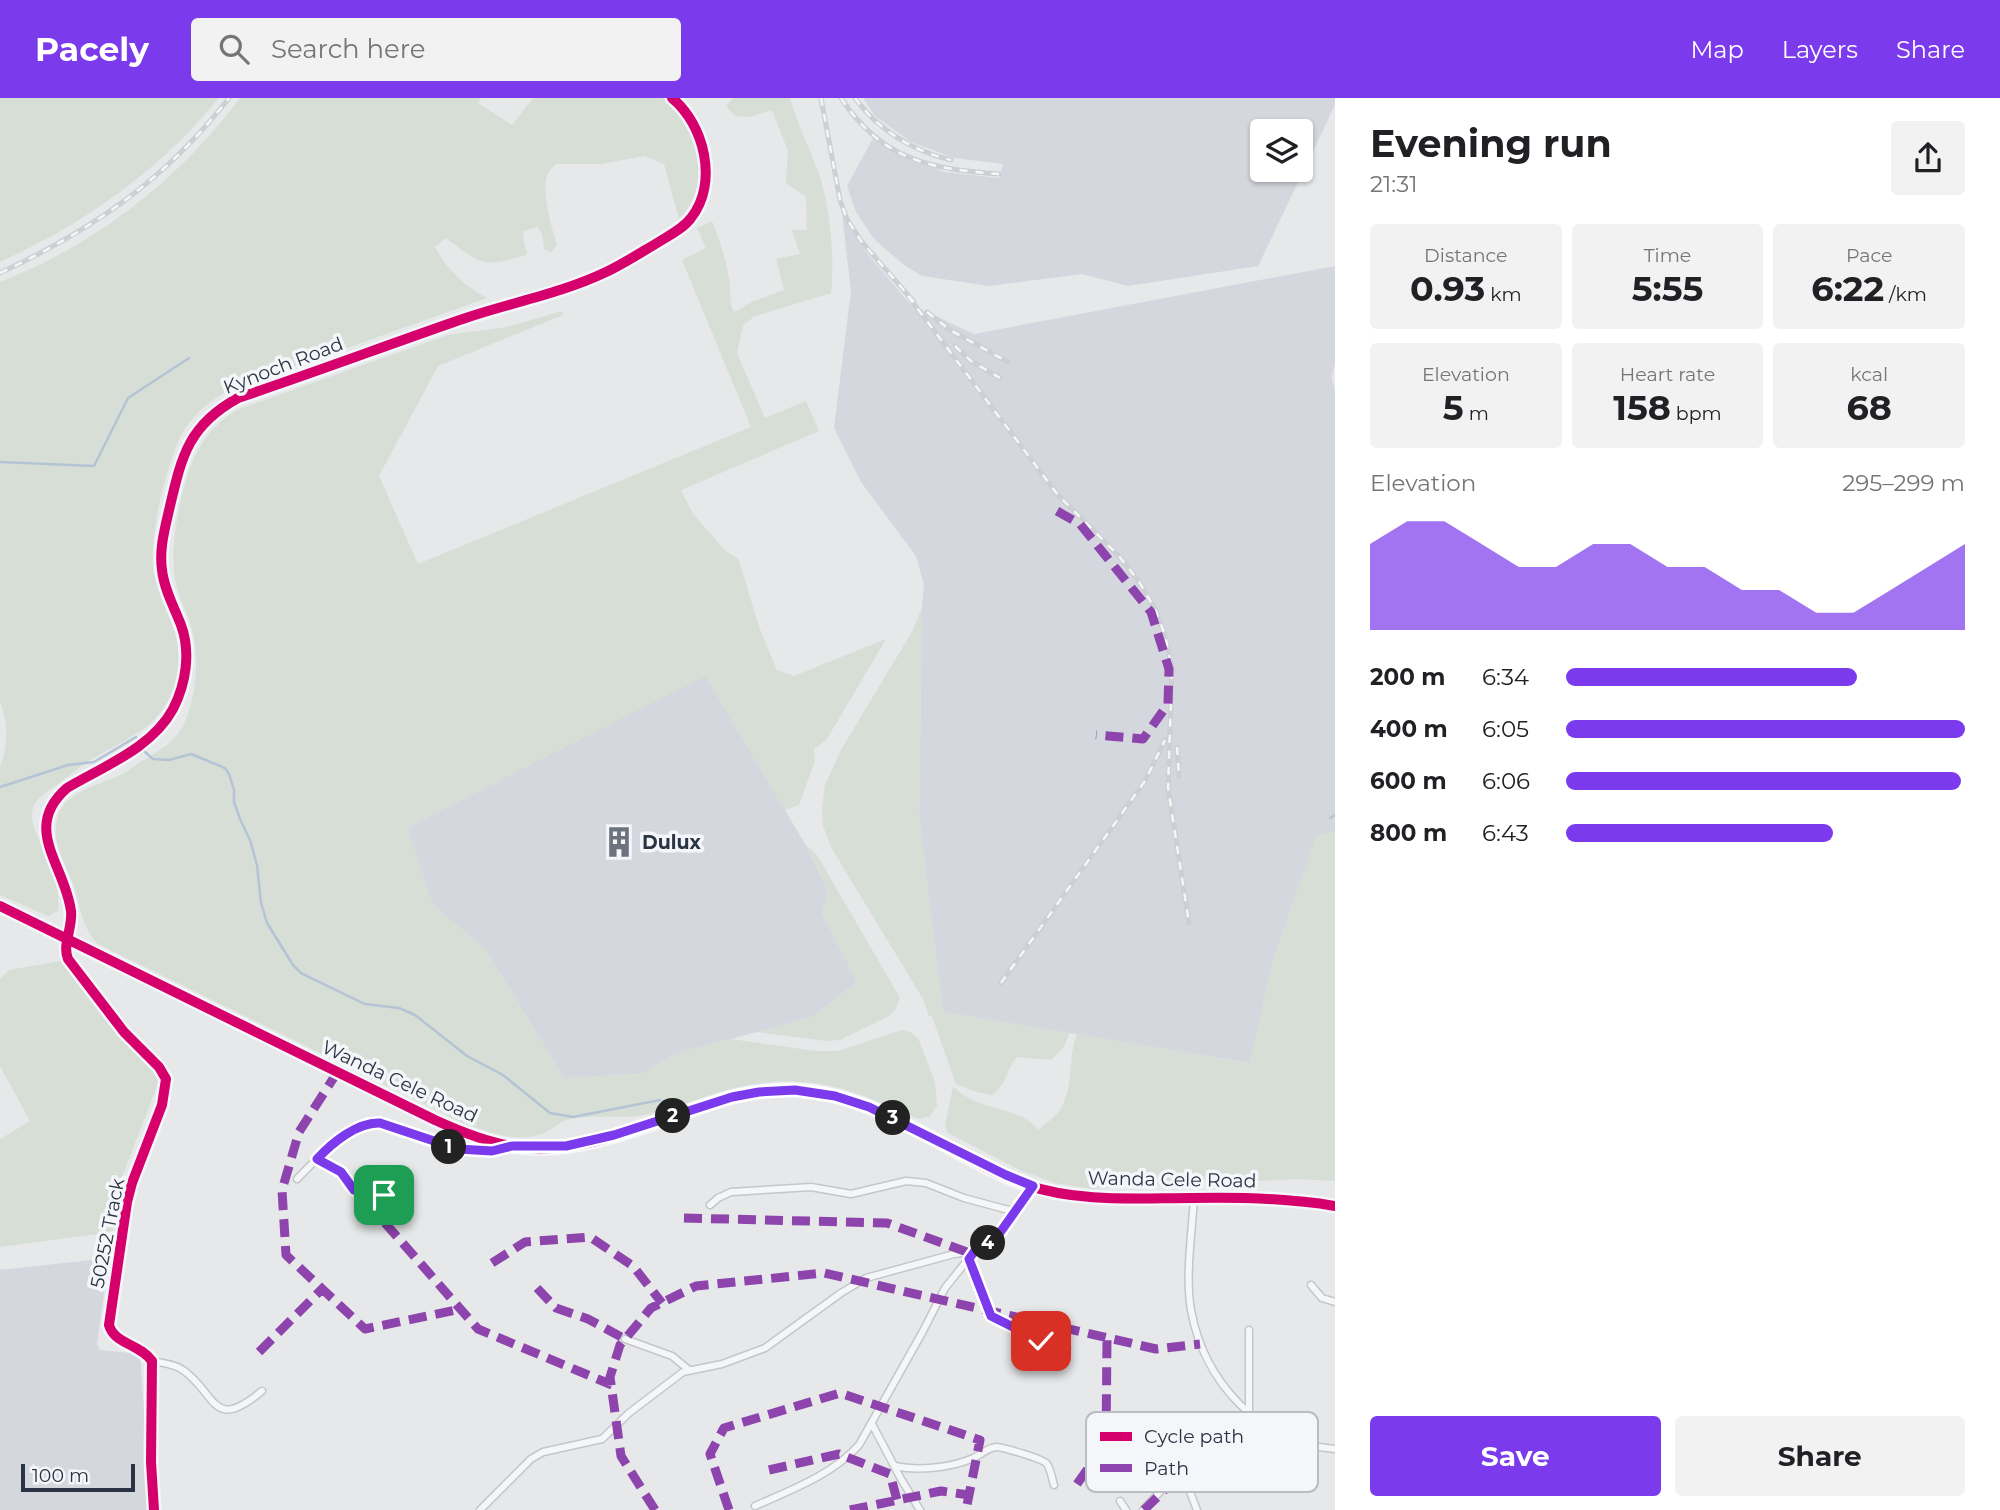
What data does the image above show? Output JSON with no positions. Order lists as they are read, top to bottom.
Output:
{
  "streets": {
    "street": ["Kynoch Road", "Wanda Cele Road", "50252 Track"]
  },
  "crossings": [
    ["Kynoch Road", "Wanda Cele Road"],
    ["Kynoch Road", "50252 Track"],
    ["Wanda Cele Road", "50252 Track"]
  ],
  "places": {
    "building": ["Dulux"]
  },
  "legend": ["Cycle path", "Path"],
  "scale_bar": "100 m",
  "page": {
    "header": "Pacely",
    "search": "Search here",
    "nav": ["Map", "Layers", "Share"],
    "heading": ["Evening run", "21:31"],
    "stats": [
      ["Distance", "0.93 km"],
      ["Time", "5:55"],
      ["Pace", "6:22 /km"],
      ["Elevation", "5 m"],
      ["Heart rate", "158 bpm"],
      ["kcal", "68"]
    ],
    "chart": ["Elevation", "295–299 m"],
    "list": [
      {
        "name": "200 m",
        "note": "6:34"
      },
      {
        "name": "400 m",
        "note": "6:05"
      },
      {
        "name": "600 m",
        "note": "6:06"
      },
      {
        "name": "800 m",
        "note": "6:43"
      }
    ],
    "pins": [
      "2",
      "3",
      "1",
      "4"
    ],
    "buttons": ["Save", "Share"],
    "scale": "100 m"
  }
}
